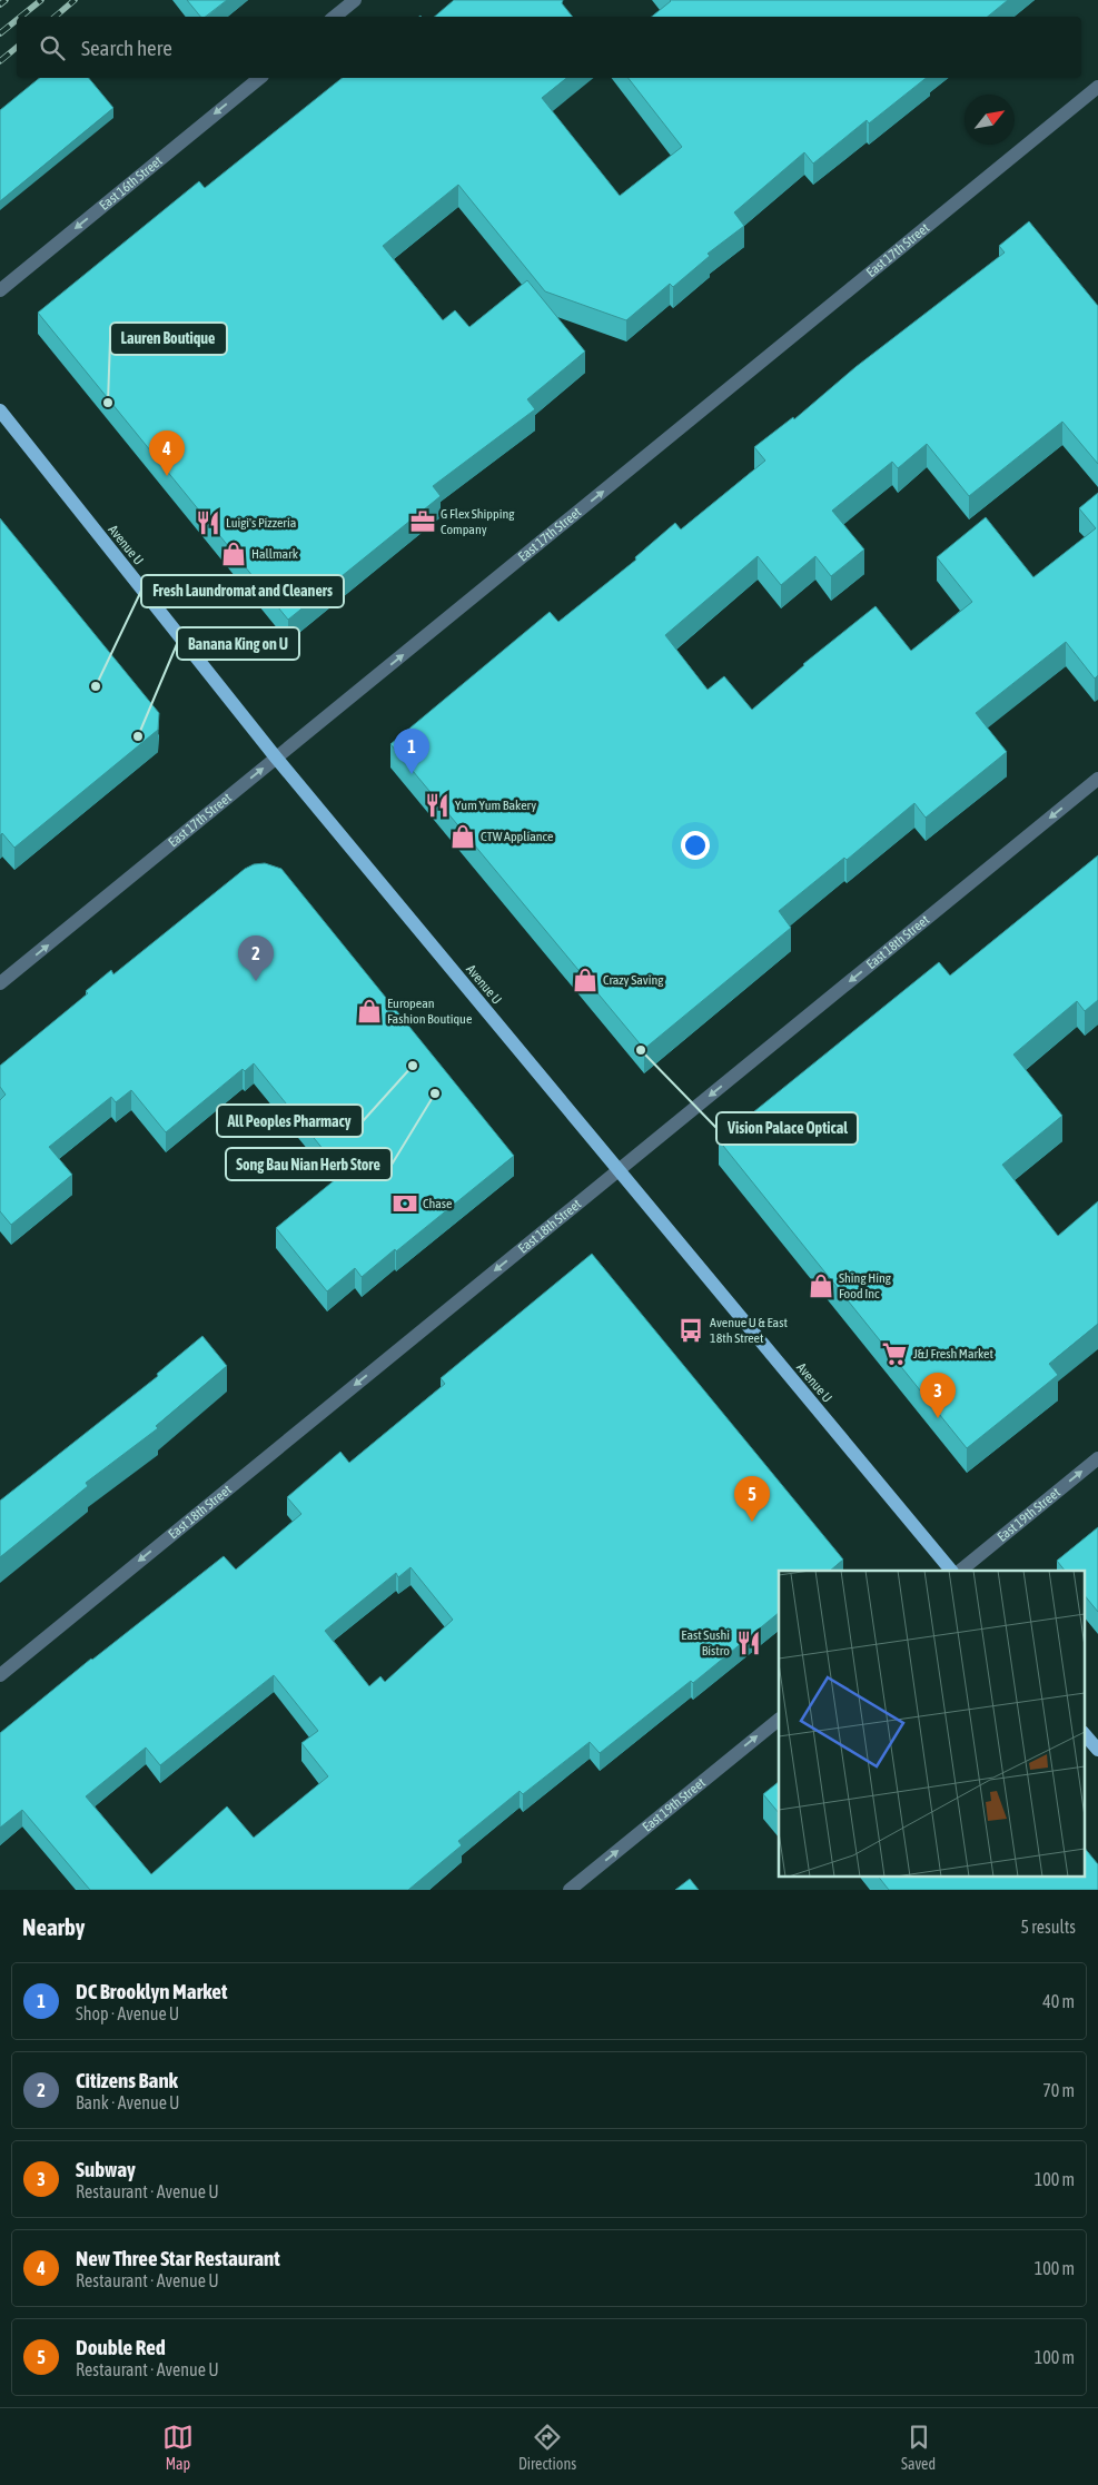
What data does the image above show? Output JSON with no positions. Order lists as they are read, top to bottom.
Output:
{
  "streets": {
    "main road": ["Avenue U"],
    "street": [
      "East 16th Street",
      "East 17th Street",
      "East 18th Street",
      "East 19th Street"
    ]
  },
  "crossings": [
    ["East 17th Street", "Avenue U"],
    ["Avenue U", "East 18th Street"]
  ],
  "one_way": [
    "East 16th Street",
    "East 17th Street",
    "East 18th Street",
    "East 19th Street"
  ],
  "places": {
    "other": [
      "Lauren Boutique",
      "Fresh Laundromat and Cleaners",
      "Banana King on U",
      "Vision Palace Optical",
      "All Peoples Pharmacy",
      "Song Bau Nian Herb Store"
    ],
    "office": ["G Flex Shipping Company"],
    "restaurant": ["Luigi's Pizzeria", "Yum Yum Bakery", "East Sushi Bistro"],
    "shop": [
      "Hallmark",
      "CTW Appliance",
      "Crazy Saving",
      "European Fashion Boutique",
      "Shing Hing Food Inc"
    ],
    "bank": ["Chase"],
    "bus stop": ["Avenue U & East 18th Street"],
    "supermarket": ["J&J Fresh Market"]
  },
  "north": "top right",
  "page": {
    "search": "Search here",
    "pins": [
      "4",
      "1",
      "2",
      "3",
      "5"
    ],
    "heading": ["Nearby", "5 results"],
    "list": [
      {
        "mark": "1",
        "name": "DC Brooklyn Market",
        "note": "Shop · Avenue U",
        "value": "40 m"
      },
      {
        "mark": "2",
        "name": "Citizens Bank",
        "note": "Bank · Avenue U",
        "value": "70 m"
      },
      {
        "mark": "3",
        "name": "Subway",
        "note": "Restaurant · Avenue U",
        "value": "100 m"
      },
      {
        "mark": "4",
        "name": "New Three Star Restaurant",
        "note": "Restaurant · Avenue U",
        "value": "100 m"
      },
      {
        "mark": "5",
        "name": "Double Red",
        "note": "Restaurant · Avenue U",
        "value": "100 m"
      }
    ],
    "nav": ["Map", "Directions", "Saved"]
  }
}
